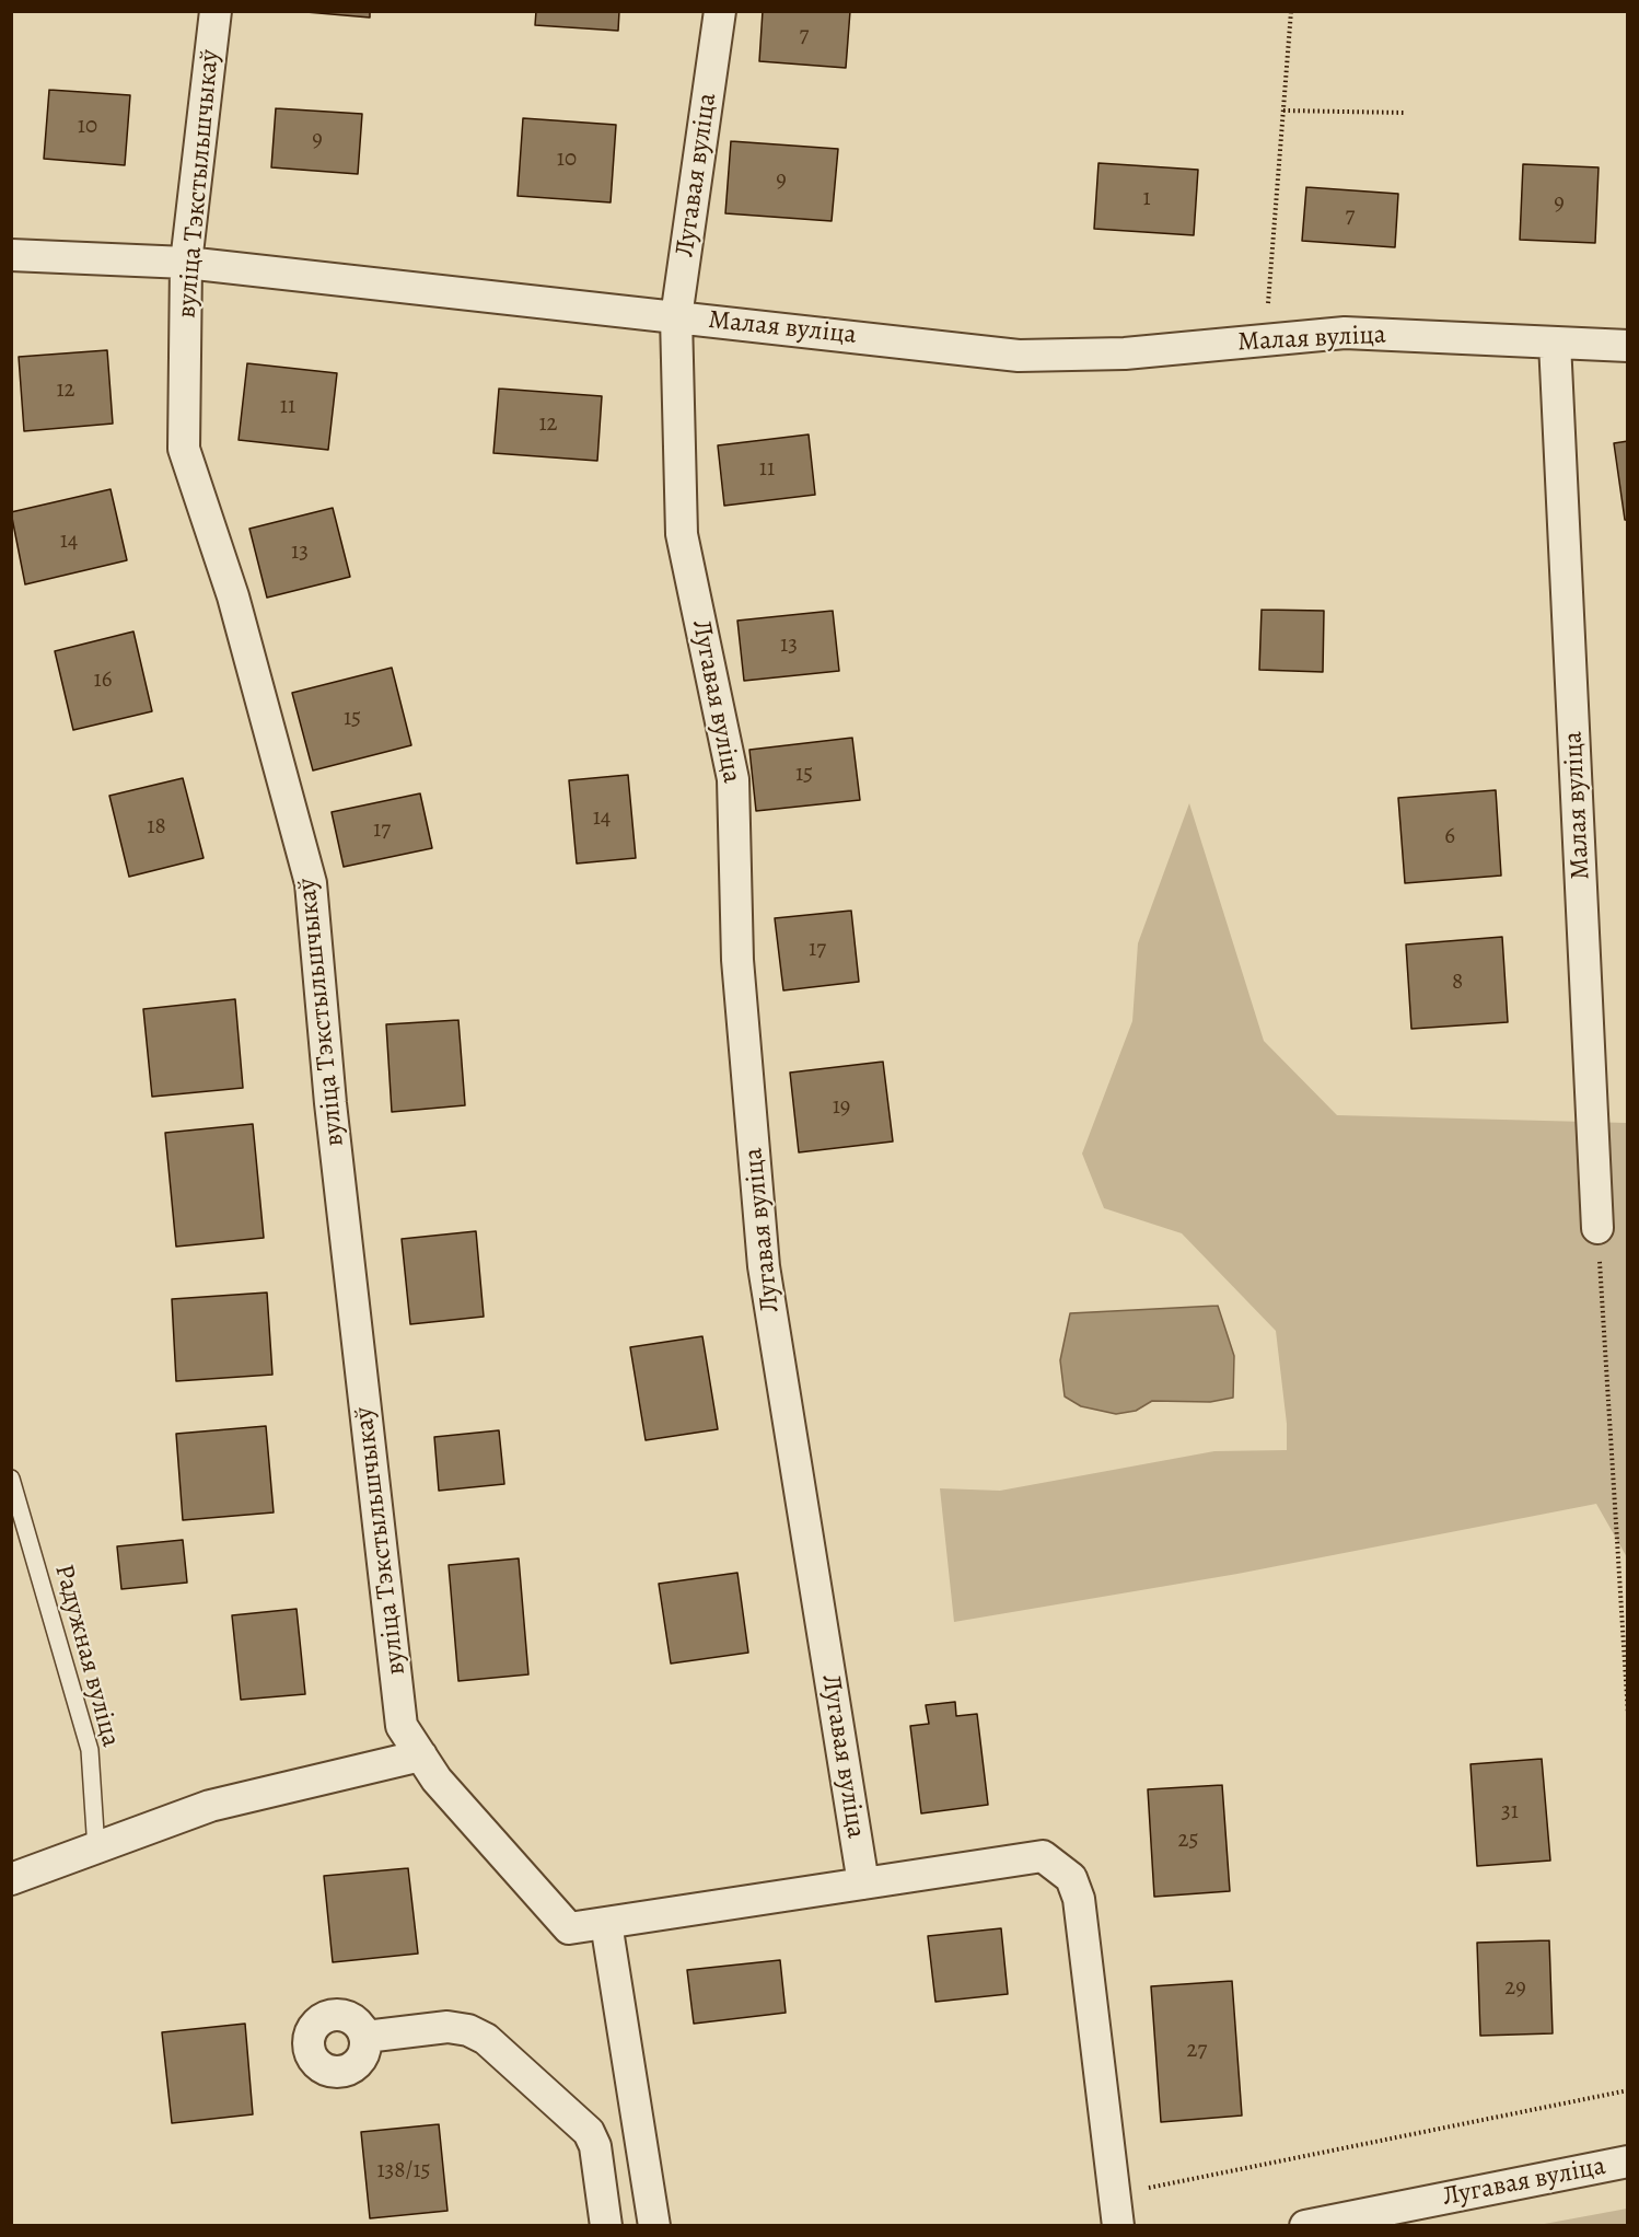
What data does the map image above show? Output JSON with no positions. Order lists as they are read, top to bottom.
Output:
{
  "streets": {
    "street": ["Лугавая вуліца", "вуліца Тэкстыльшчыкаў", "Малая вуліца"],
    "lane": ["Радужная вуліца"]
  },
  "crossings": [
    ["Лугавая вуліца", "Малая вуліца"],
    ["вуліца Тэкстыльшчыкаў", "Малая вуліца"]
  ],
  "house_numbers": [
    "7",
    "10",
    "9",
    "10",
    "9",
    "1",
    "9",
    "7",
    "12",
    "11",
    "12",
    "11",
    "14",
    "13",
    "13",
    "16",
    "15",
    "15",
    "14",
    "18",
    "17",
    "6",
    "17",
    "8",
    "19",
    "31",
    "25",
    "29",
    "27",
    "138/15"
  ]
}
